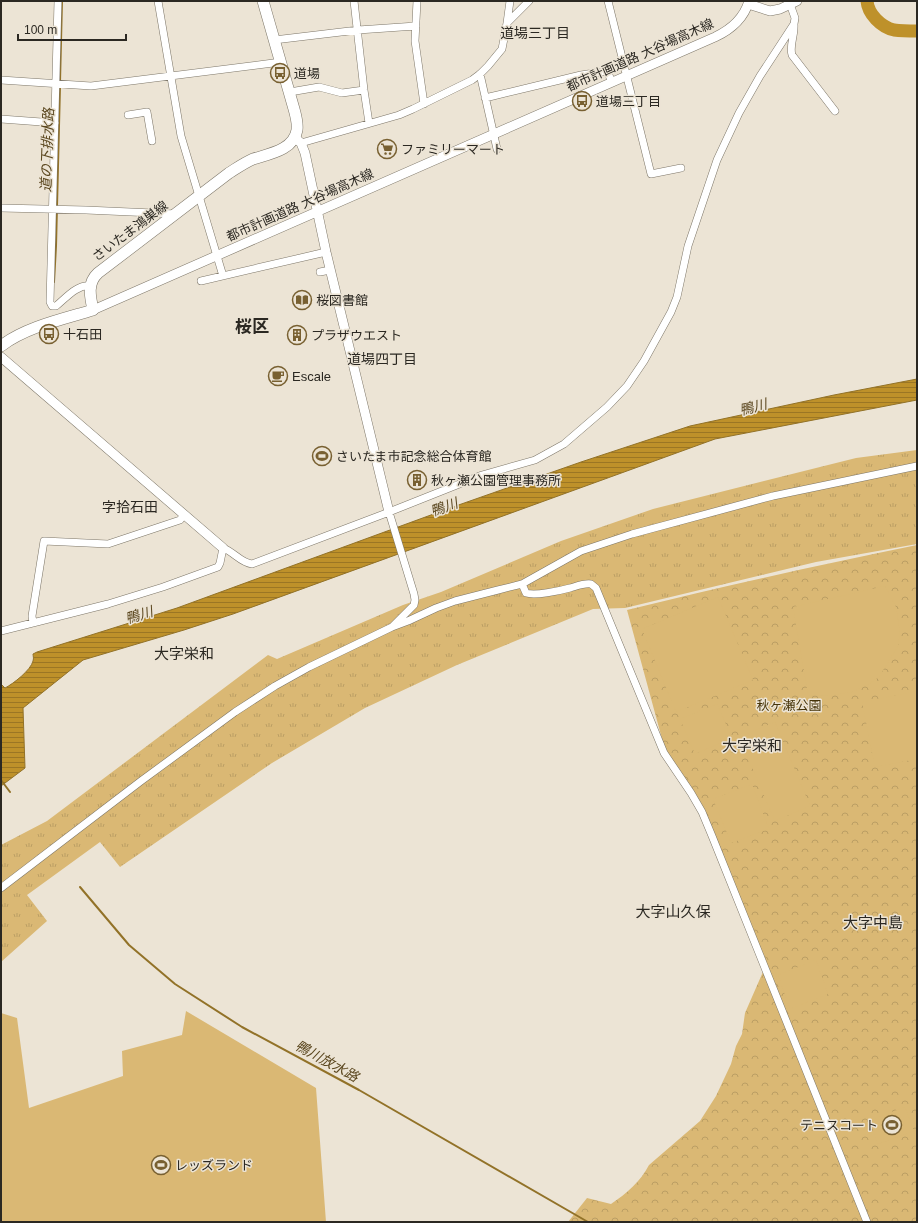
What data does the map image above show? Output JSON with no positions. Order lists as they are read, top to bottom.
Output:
{
  "streets": {
    "main road": ["さいたま鴻巣線"],
    "street": ["都市計画道路 大谷場高木線"]
  },
  "districts": [
    "道場三丁目",
    "桜区",
    "道場四丁目",
    "字拾石田",
    "大字栄和",
    "大字栄和",
    "大字山久保",
    "大字中島"
  ],
  "water": ["道の下排水路", "鴨川", "鴨川放水路"],
  "parks": ["秋ヶ瀬公園"],
  "places": {
    "bus stop": ["道場", "道場三丁目", "十石田"],
    "supermarket": ["ファミリーマート"],
    "library": ["桜図書館"],
    "building": ["プラザウエスト", "秋ヶ瀬公園管理事務所"],
    "cafe": ["Escale"],
    "sports": ["さいたま市記念総合体育館", "テニスコート", "レッズランド"]
  },
  "scale_bar": "100 m"
}
